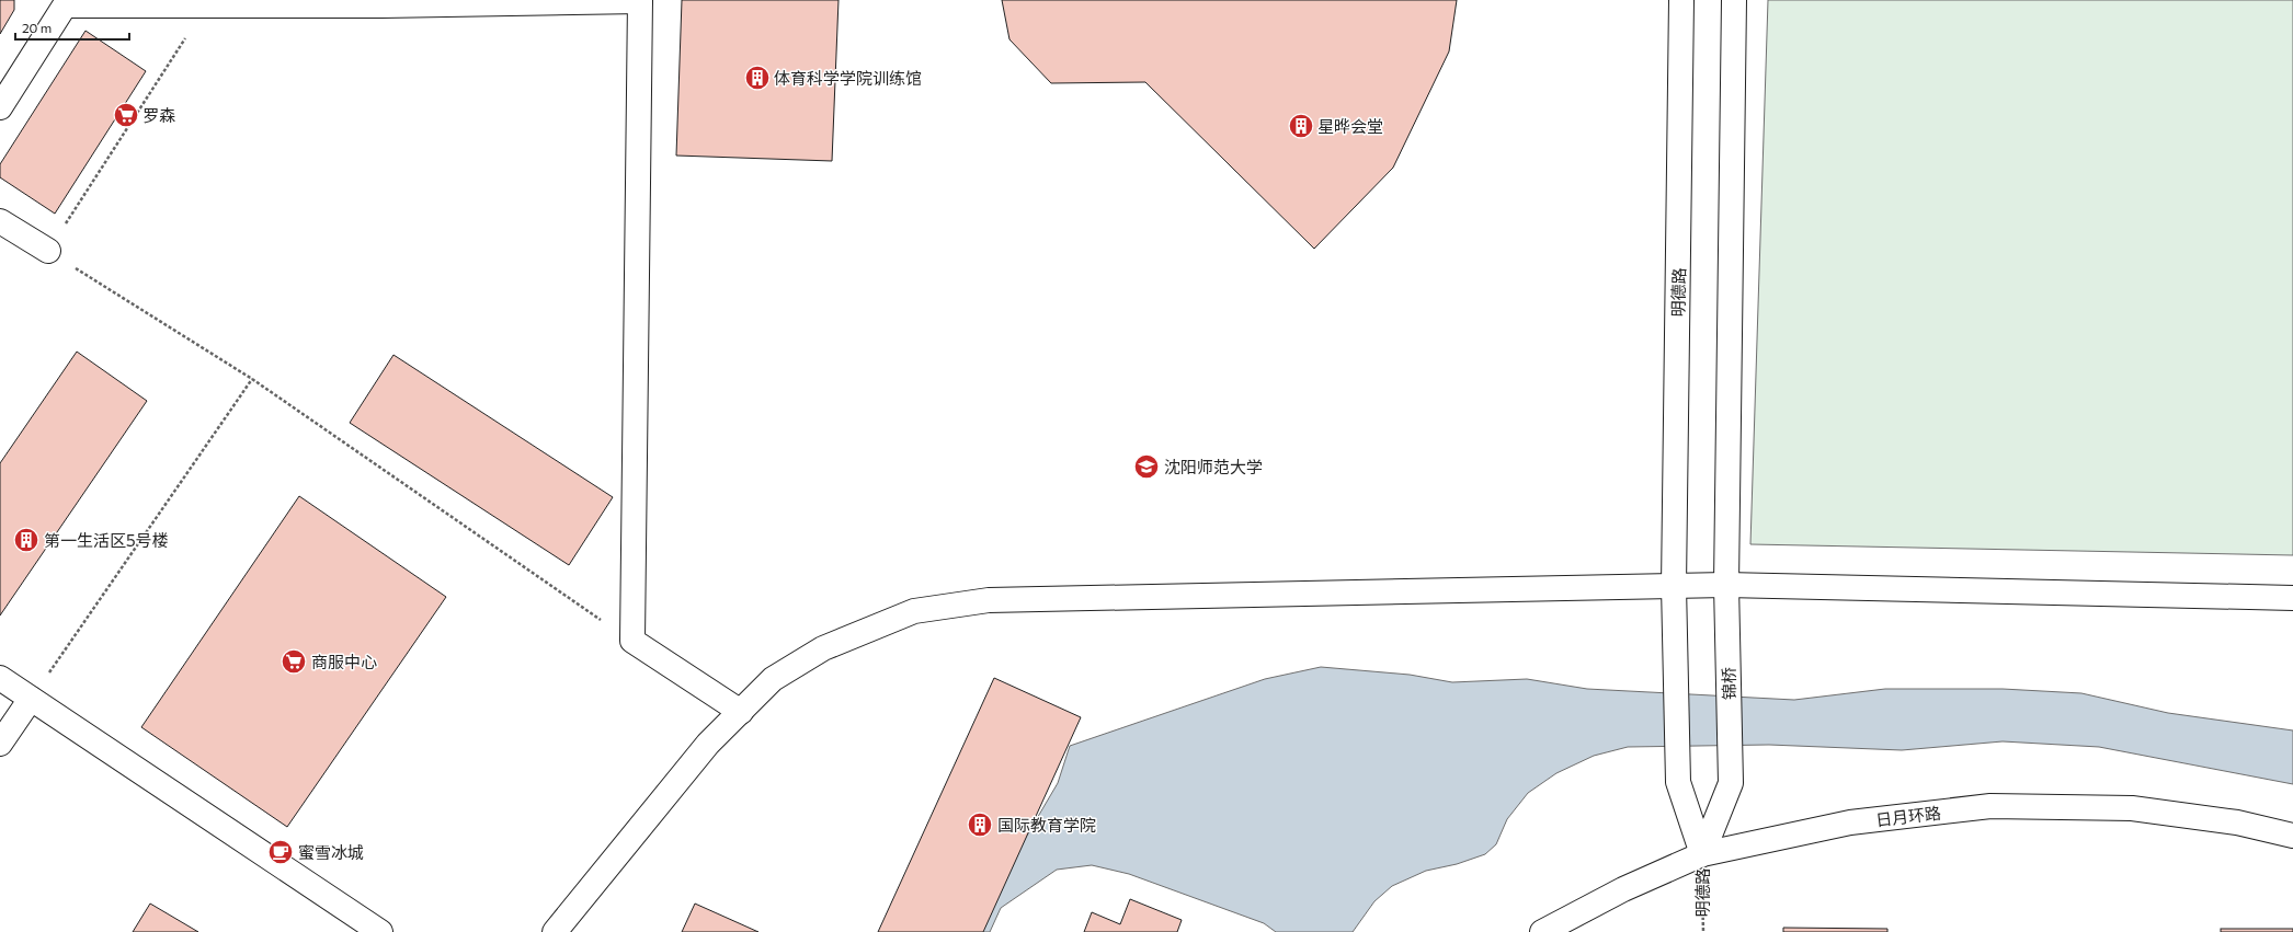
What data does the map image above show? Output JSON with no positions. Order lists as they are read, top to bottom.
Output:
{
  "streets": {
    "street": ["明德路", "锦桥", "日月环路"]
  },
  "crossings": [
    ["明德路", "锦桥"],
    ["明德路", "日月环路"]
  ],
  "places": {
    "building": [
      "体育科学学院训练馆",
      "星晔会堂",
      "第一生活区5号楼",
      "国际教育学院"
    ],
    "supermarket": ["罗森", "商服中心"],
    "school or university": ["沈阳师范大学"],
    "cafe": ["蜜雪冰城"]
  },
  "scale_bar": "20 m"
}
